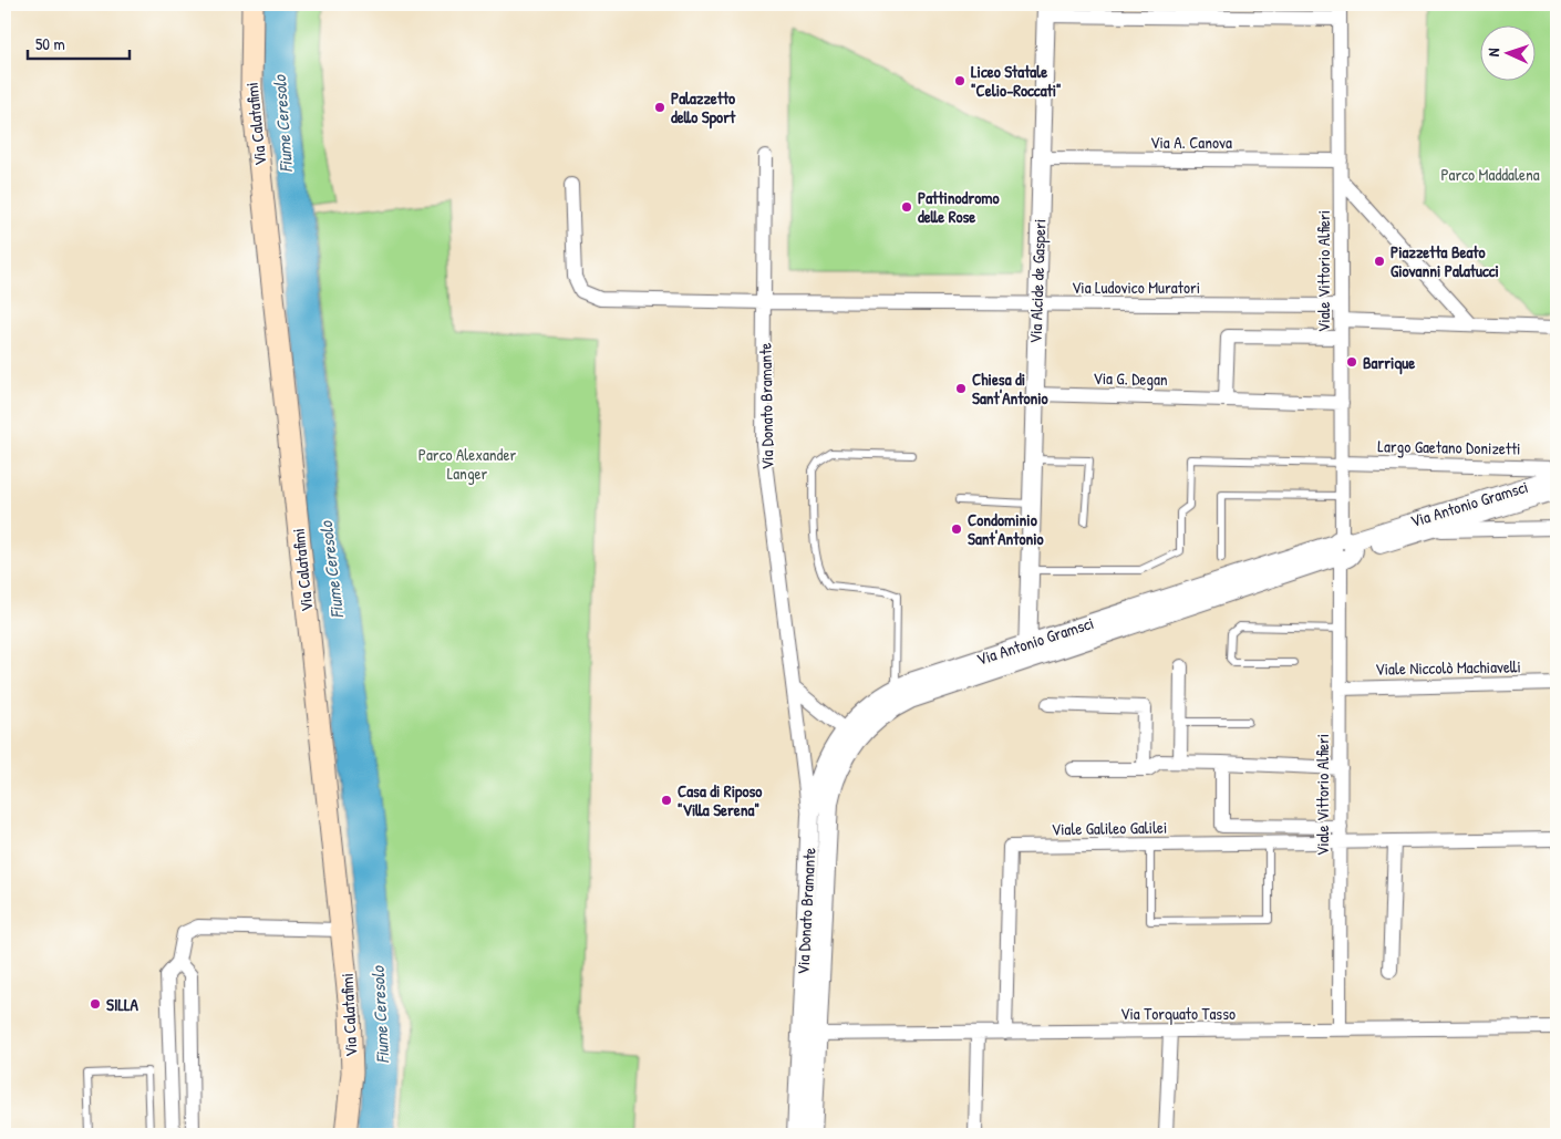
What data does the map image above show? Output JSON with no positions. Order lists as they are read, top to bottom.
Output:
{
  "streets": {
    "main road": ["Via Calatafimi"],
    "street": [
      "Via A. Canova",
      "Viale Vittorio Alfieri",
      "Via Alcide de Gasperi",
      "Via Ludovico Muratori",
      "Via G. Degan",
      "Via Donato Bramante",
      "Largo Gaetano Donizetti",
      "Via Antonio Gramsci",
      "Viale Niccolò Machiavelli",
      "Viale Galileo Galilei",
      "Via Torquato Tasso"
    ]
  },
  "crossings": [
    ["Via A. Canova", "Viale Vittorio Alfieri"],
    ["Via A. Canova", "Via Alcide de Gasperi"],
    ["Viale Vittorio Alfieri", "Via Ludovico Muratori"],
    ["Viale Vittorio Alfieri", "Via G. Degan"],
    ["Viale Vittorio Alfieri", "Largo Gaetano Donizetti"],
    ["Viale Vittorio Alfieri", "Via Antonio Gramsci"],
    ["Viale Vittorio Alfieri", "Viale Niccolò Machiavelli"],
    ["Viale Vittorio Alfieri", "Viale Galileo Galilei"],
    ["Viale Vittorio Alfieri", "Via Torquato Tasso"],
    ["Via Alcide de Gasperi", "Via Ludovico Muratori"],
    ["Via Alcide de Gasperi", "Via G. Degan"],
    ["Via Alcide de Gasperi", "Via Antonio Gramsci"],
    ["Via Ludovico Muratori", "Via Donato Bramante"],
    ["Via Donato Bramante", "Via Antonio Gramsci"],
    ["Via Donato Bramante", "Via Torquato Tasso"],
    ["Viale Galileo Galilei", "Via Torquato Tasso"]
  ],
  "water": ["Fiume Ceresolo"],
  "parks": ["Parco Maddalena", "Parco Alexander Langer"],
  "places": [
    "Liceo Statale \"Celio-Roccati\"",
    "Palazzetto dello Sport",
    "Pattinodromo delle Rose",
    "Piazzetta Beato Giovanni Palatucci",
    "Barrique",
    "Chiesa di Sant'Antonio",
    "Condominio Sant'Antonio",
    "Casa di Riposo \"Villa Serena\"",
    "SILLA"
  ],
  "scale_bar": "50 m",
  "north": "left"
}
